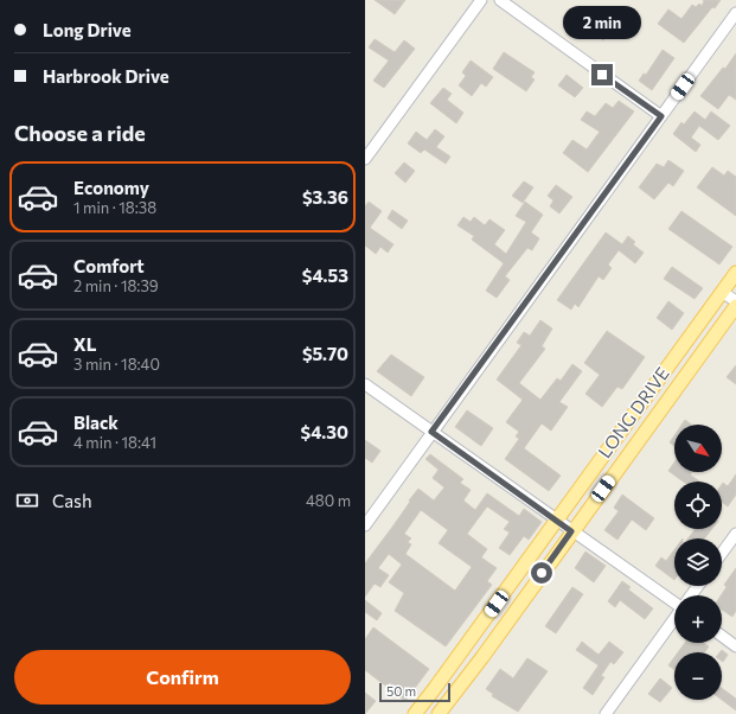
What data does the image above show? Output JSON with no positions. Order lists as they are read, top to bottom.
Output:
{
  "streets": {
    "main road": ["LONG DRIVE"]
  },
  "scale_bar": "50 m",
  "north": "bottom right",
  "page": {
    "banner": ["Long Drive", "Harbrook Drive"],
    "bubble": "2 min",
    "heading": "Choose a ride",
    "list": [
      {
        "name": "Economy",
        "note": "1 min · 18:38",
        "value": "$3.36"
      },
      {
        "name": "Comfort",
        "note": "2 min · 18:39",
        "value": "$4.53"
      },
      {
        "name": "XL",
        "note": "3 min · 18:40",
        "value": "$5.70"
      },
      {
        "name": "Black",
        "note": "4 min · 18:41",
        "value": "$4.30"
      }
    ],
    "map_buttons": ["+", "−"],
    "pay": ["Cash", "480 m"],
    "buttons": "Confirm",
    "scale": "50 m"
  }
}
